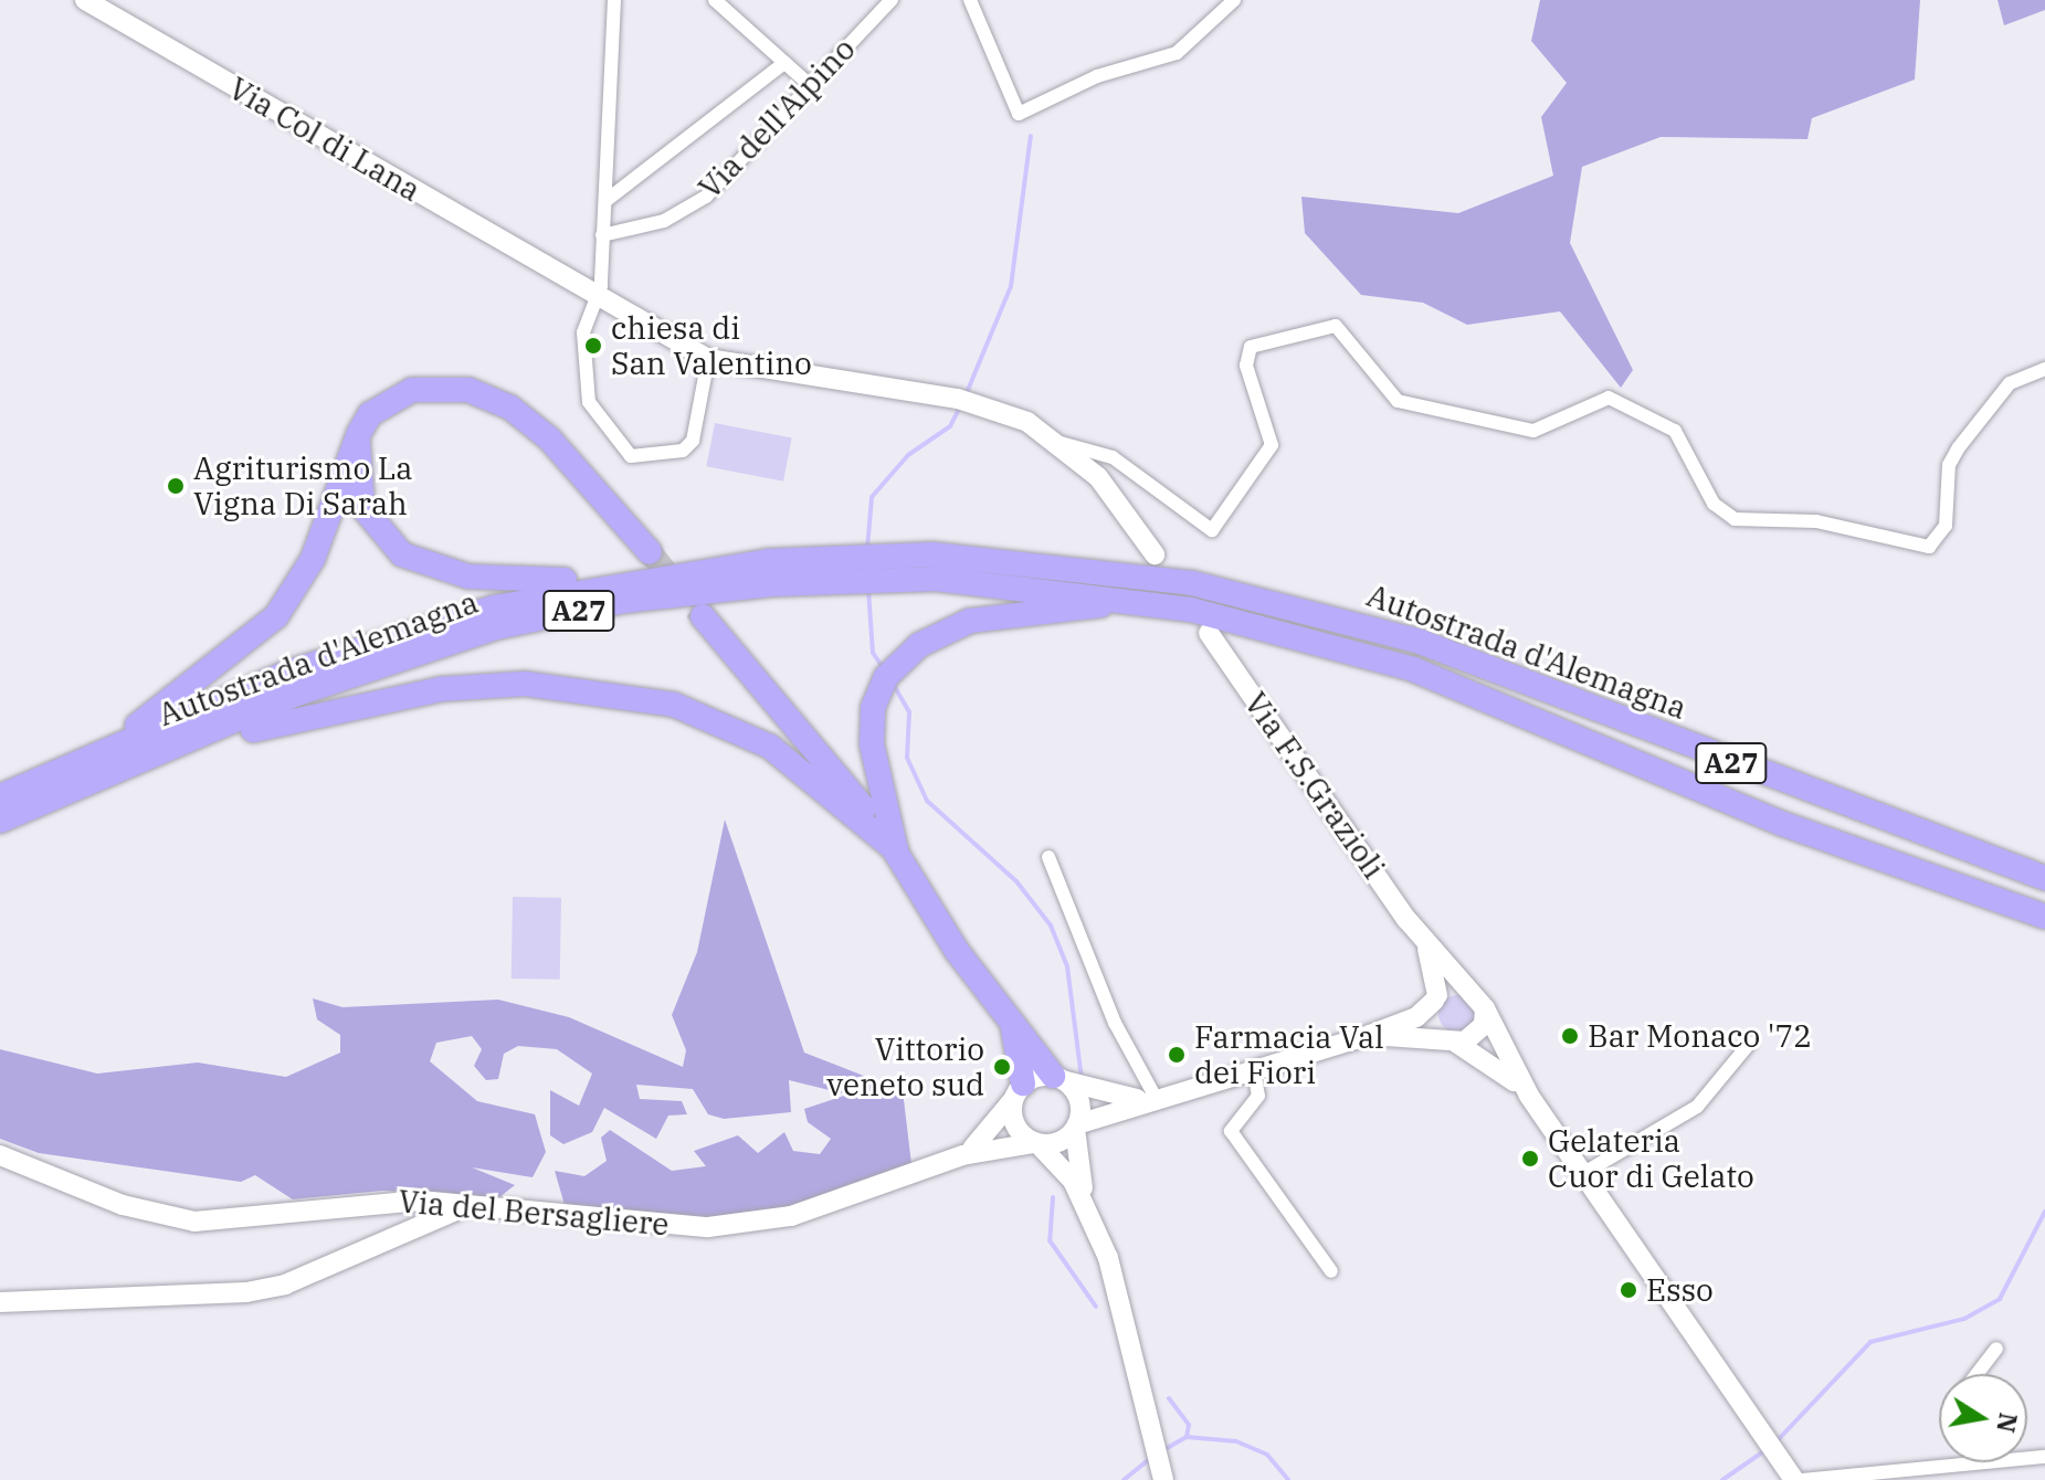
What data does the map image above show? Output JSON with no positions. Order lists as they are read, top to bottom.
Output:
{
  "streets": {
    "highway": ["A27", "Autostrada d'Alemagna"],
    "main road": ["Via Col di Lana", "Via F.S.Grazioli", "Via del Bersagliere"],
    "street": ["Via dell'Alpino"]
  },
  "crossings": [
    ["A27", "Autostrada d'Alemagna"],
    ["A27", "Via del Bersagliere"]
  ],
  "places": [
    "chiesa di San Valentino",
    "Agriturismo La Vigna Di Sarah",
    "Bar Monaco '72",
    "Farmacia Val dei Fiori",
    "Vittorio veneto sud",
    "Gelateria Cuor di Gelato",
    "Esso"
  ],
  "north": "right"
}
